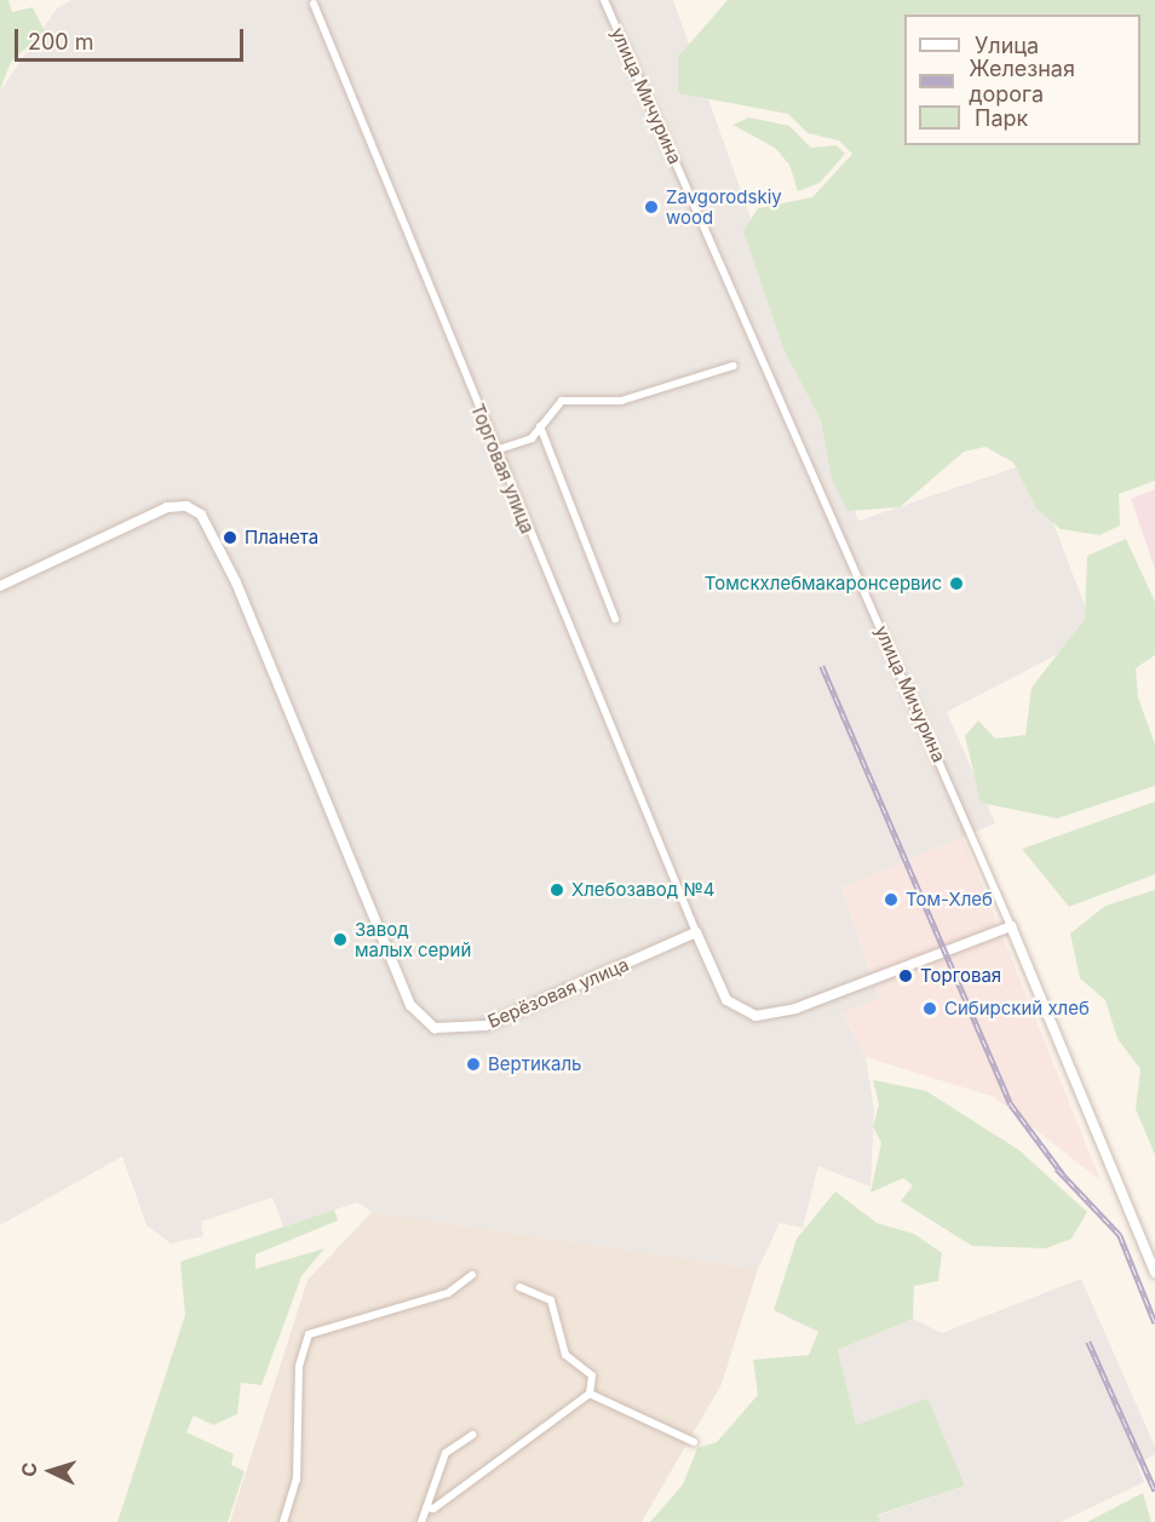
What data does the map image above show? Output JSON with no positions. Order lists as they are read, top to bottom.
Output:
{
  "streets": {
    "street": ["улица Мичурина", "Торговая улица", "Берёзовая улица"]
  },
  "crossings": [
    ["Торговая улица", "Берёзовая улица"]
  ],
  "places": [
    "Zavgorodskiy wood",
    "Планета",
    "Томскхлебмакаронсервис",
    "Хлебозавод №4",
    "Том-Хлеб",
    "Завод малых серий",
    "Торговая",
    "Сибирский хлеб",
    "Вертикаль"
  ],
  "legend": ["Улица", "Железная дорога", "Парк"],
  "scale_bar": "200 m",
  "north": "left"
}
